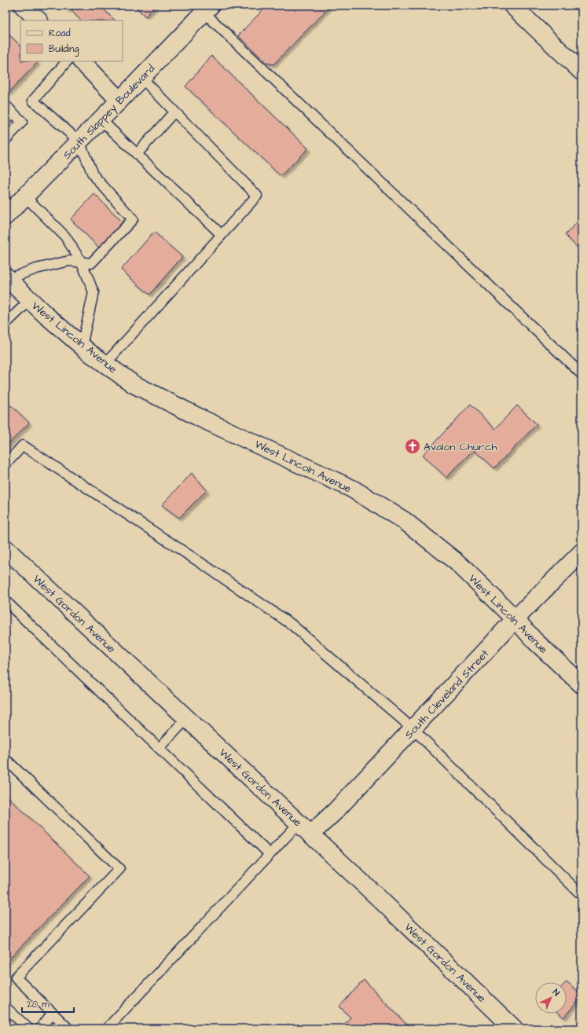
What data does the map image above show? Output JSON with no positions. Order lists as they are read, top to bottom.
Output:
{
  "streets": {
    "street": [
      "South Slappey Boulevard",
      "West Lincoln Avenue",
      "West Gordon Avenue",
      "South Cleveland Street"
    ]
  },
  "crossings": [
    ["West Lincoln Avenue", "South Cleveland Street"],
    ["West Gordon Avenue", "South Cleveland Street"]
  ],
  "places": {
    "church": ["Avalon Church"]
  },
  "legend": ["Road", "Building"],
  "scale_bar": "20 m",
  "north": "top right"
}
